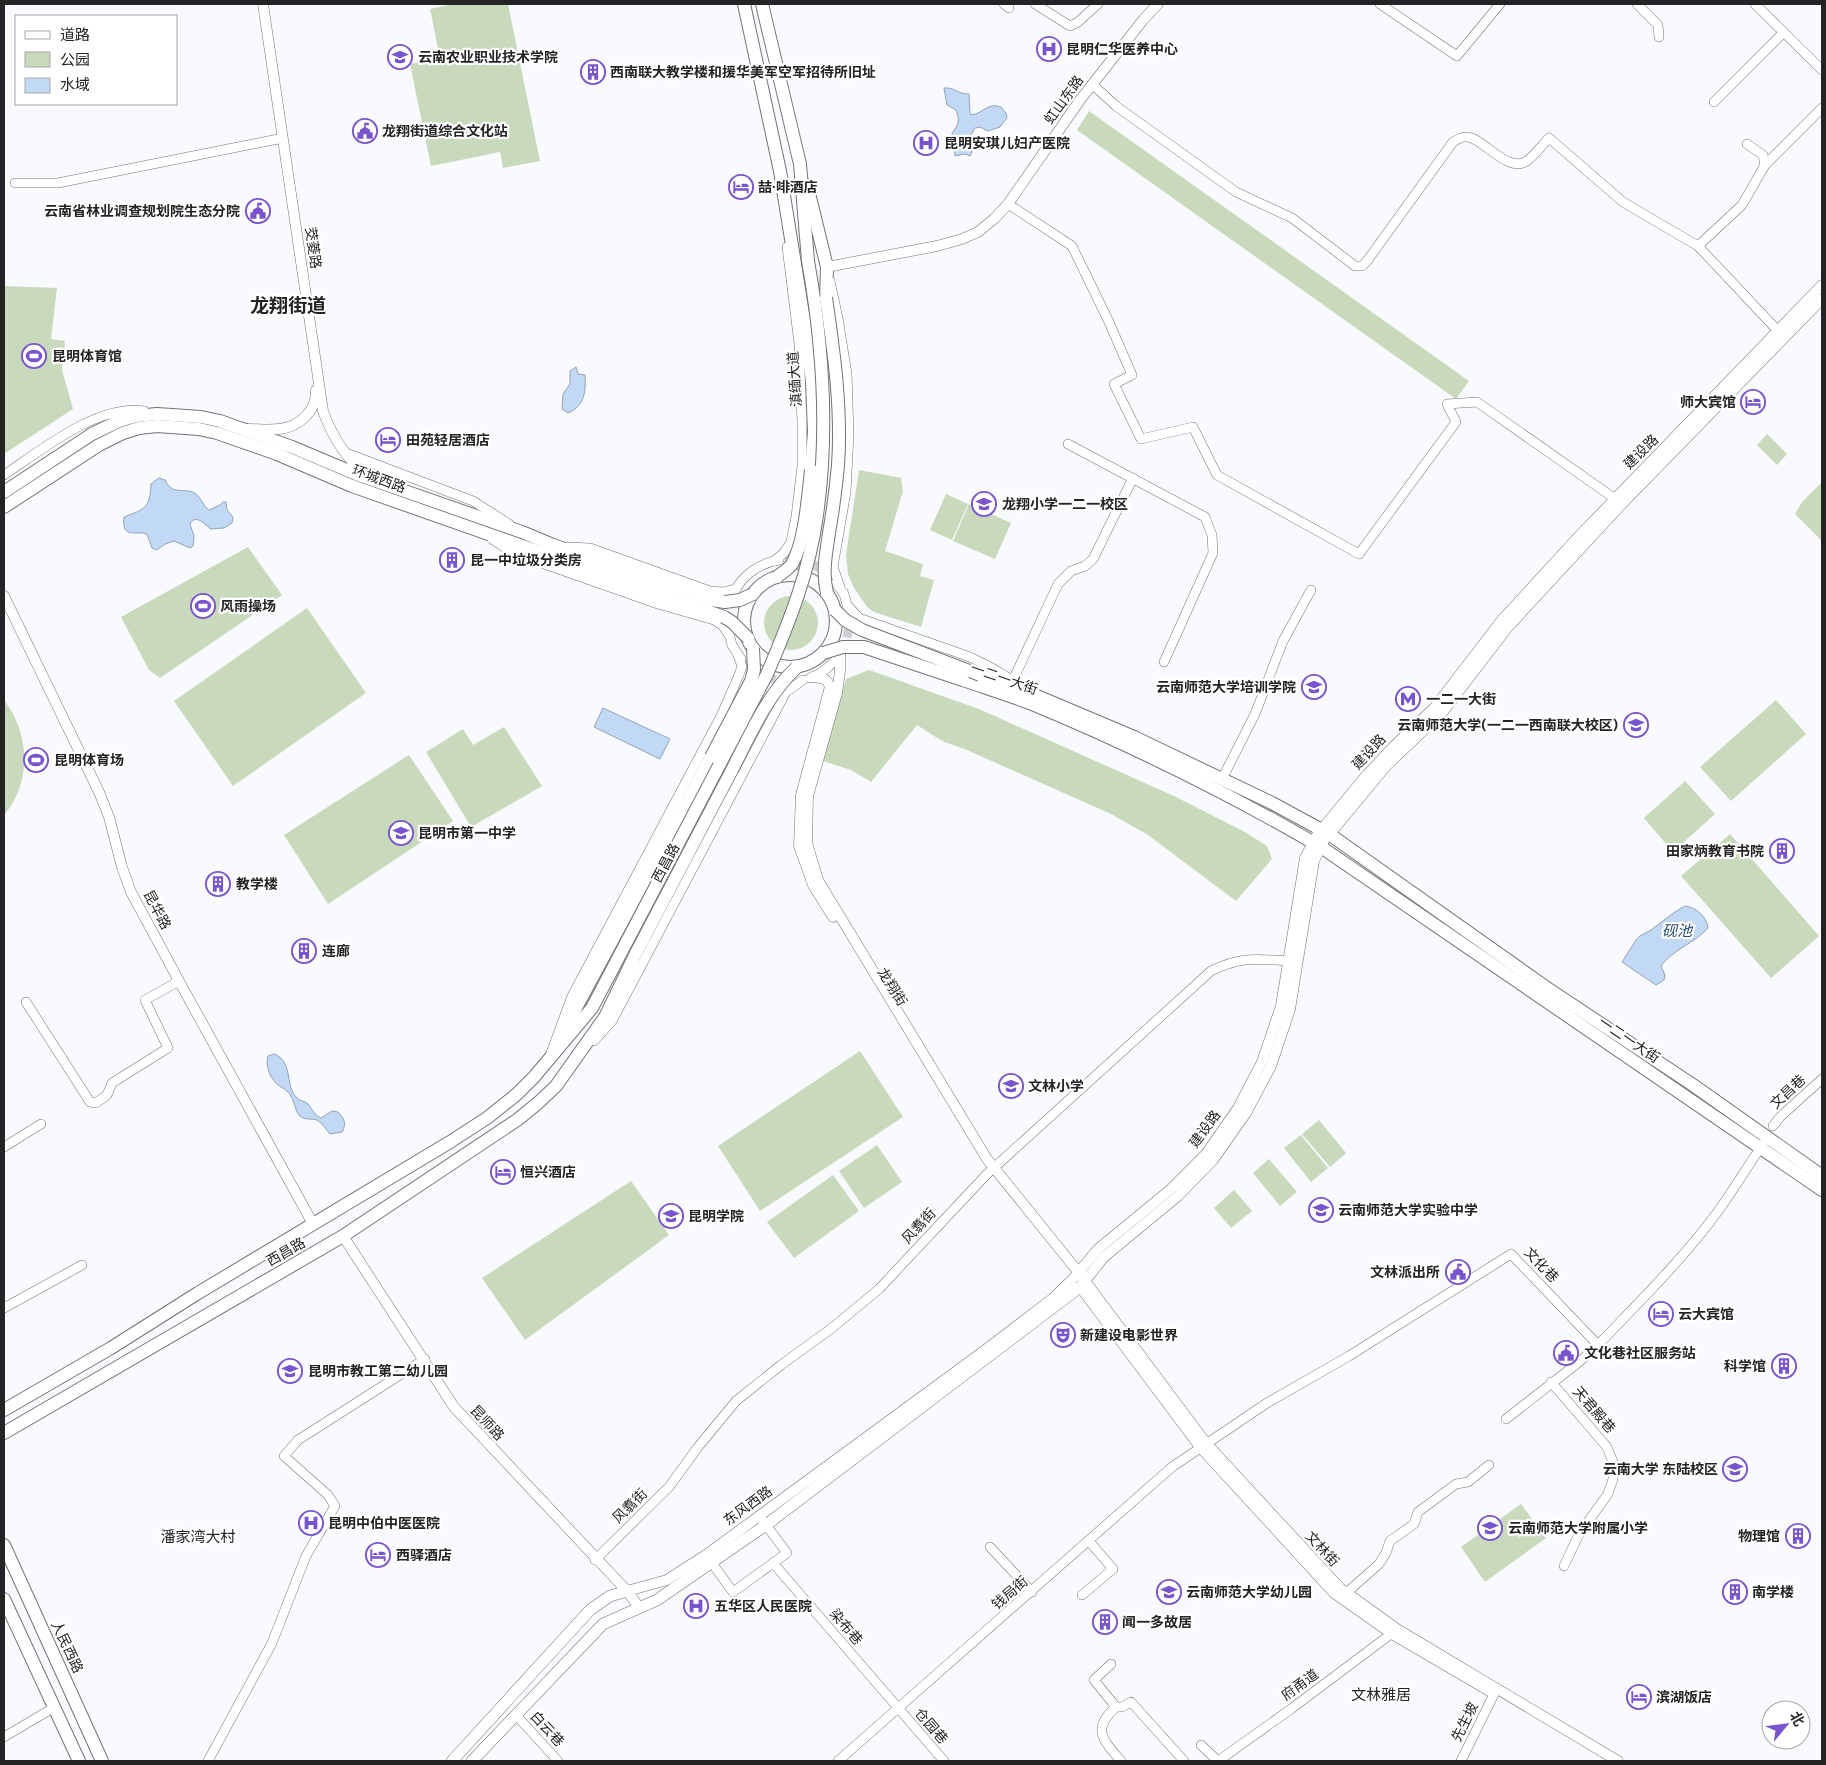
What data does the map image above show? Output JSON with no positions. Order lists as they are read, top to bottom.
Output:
{
  "streets": {
    "main road": [
      "滇缅大道",
      "环城西路",
      "一二一大街",
      "西昌路",
      "东风西路",
      "人民西路"
    ],
    "street": [
      "虹山东路",
      "茭菱路",
      "建设路",
      "昆华路",
      "龙翔街",
      "文昌巷",
      "风翥街",
      "文化巷",
      "天君殿巷",
      "昆师路",
      "文林街",
      "钱局街",
      "染布巷",
      "府甬道",
      "先生坡",
      "仓园巷",
      "白云巷"
    ]
  },
  "crossings": [
    ["茭菱路", "环城西路"],
    ["滇缅大道", "环城西路"],
    ["滇缅大道", "一二一大街"],
    ["滇缅大道", "西昌路"],
    ["建设路", "一二一大街"],
    ["建设路", "龙翔街"],
    ["建设路", "风翥街"],
    ["建设路", "东风西路"],
    ["建设路", "文林街"],
    ["环城西路", "一二一大街"],
    ["环城西路", "西昌路"],
    ["一二一大街", "西昌路"],
    ["一二一大街", "文昌巷"],
    ["西昌路", "昆华路"],
    ["西昌路", "昆师路"],
    ["龙翔街", "风翥街"],
    ["龙翔街", "东风西路"],
    ["龙翔街", "文林街"],
    ["风翥街", "昆师路"],
    ["文化巷", "天君殿巷"],
    ["文化巷", "文林街"],
    ["文化巷", "钱局街"],
    ["昆师路", "东风西路"],
    ["东风西路", "文林街"],
    ["东风西路", "白云巷"],
    ["文林街", "钱局街"],
    ["文林街", "府甬道"],
    ["文林街", "先生坡"],
    ["钱局街", "染布巷"],
    ["钱局街", "仓园巷"],
    ["染布巷", "仓园巷"]
  ],
  "districts": ["龙翔街道", "潘家湾大村", "文林雅居"],
  "water": ["砚池"],
  "places": {
    "hospital": [
      "昆明仁华医养中心",
      "昆明安琪儿妇产医院",
      "昆明中伯中医医院",
      "五华区人民医院"
    ],
    "school or university": [
      "云南农业职业技术学院",
      "龙翔小学一二一校区",
      "云南师范大学培训学院",
      "云南师范大学(一二一西南联大校区)",
      "昆明市第一中学",
      "文林小学",
      "云南师范大学实验中学",
      "昆明学院",
      "昆明市教工第二幼儿园",
      "云南大学 东陆校区",
      "云南师范大学附属小学",
      "云南师范大学幼儿园"
    ],
    "building": [
      "西南联大教学楼和援华美军空军招待所旧址",
      "昆一中垃圾分类房",
      "田家炳教育书院",
      "教学楼",
      "连廊",
      "科学馆",
      "物理馆",
      "南学楼",
      "闻一多故居"
    ],
    "public building": [
      "龙翔街道综合文化站",
      "云南省林业调查规划院生态分院",
      "文林派出所",
      "文化巷社区服务站"
    ],
    "hotel": [
      "喆·啡酒店",
      "师大宾馆",
      "田苑轻居酒店",
      "恒兴酒店",
      "云大宾馆",
      "西驿酒店",
      "滨湖饭店"
    ],
    "sports": ["昆明体育馆", "风雨操场", "昆明体育场"],
    "metro station": ["一二一大街"],
    "theatre": ["新建设电影世界"]
  },
  "legend": ["道路", "公园", "水域"],
  "north": "top right"
}
